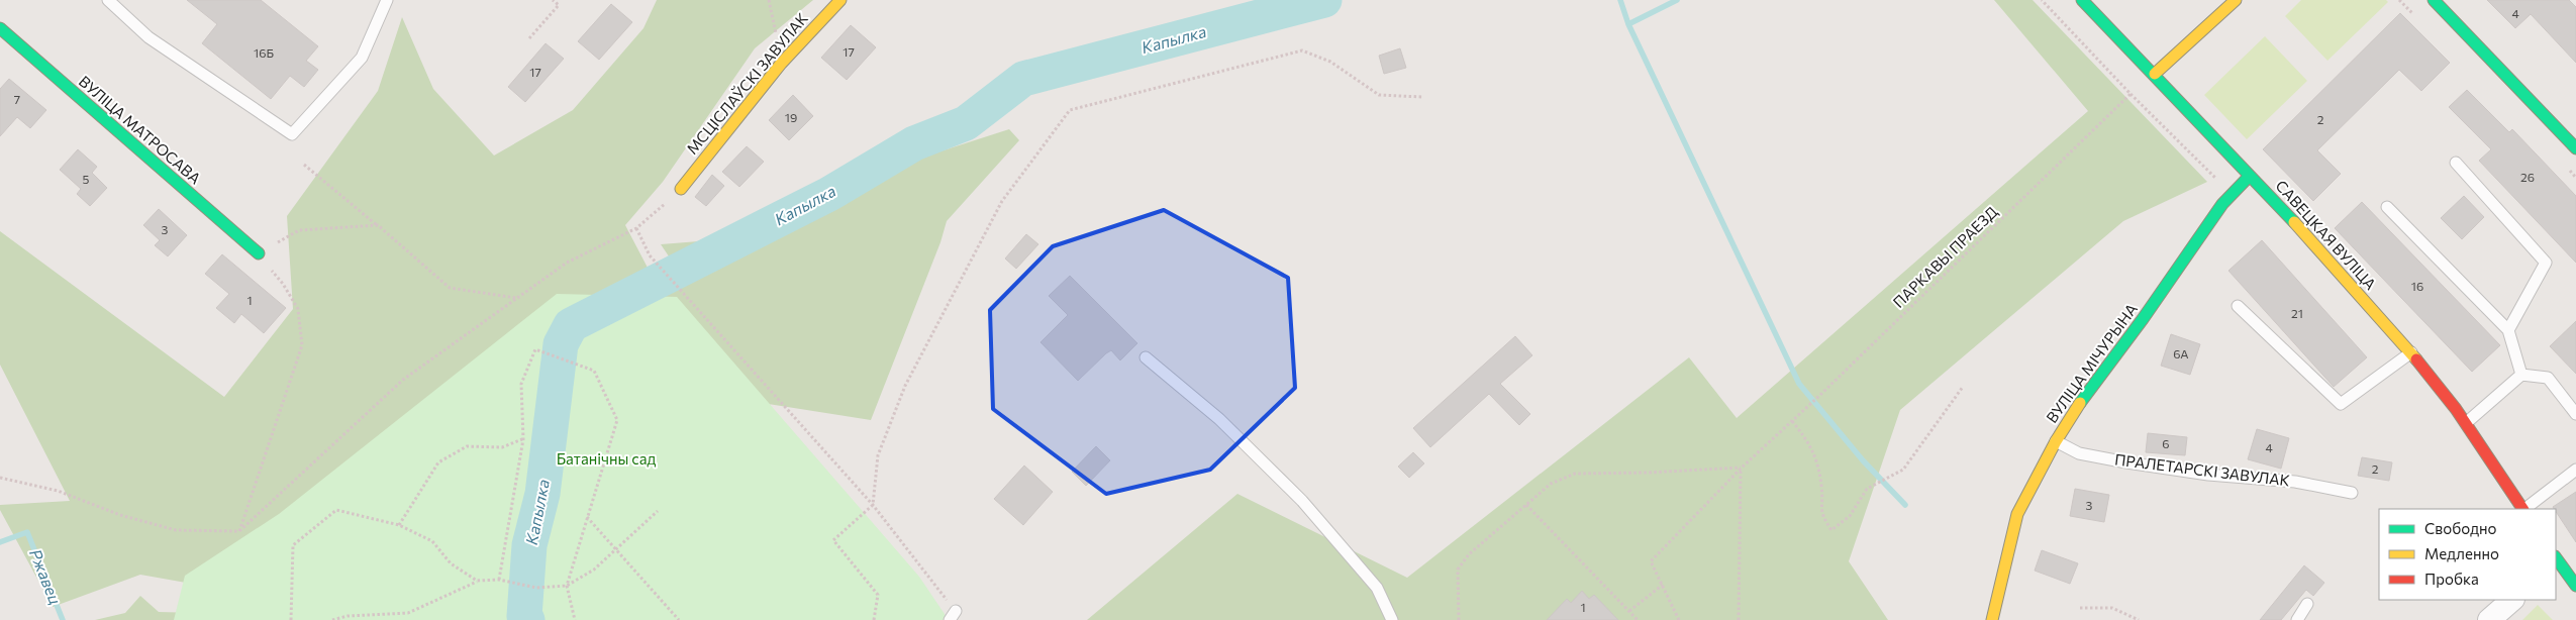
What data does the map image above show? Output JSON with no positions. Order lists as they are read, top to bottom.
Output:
{
  "streets": {
    "street": [
      "МСЦІСЛАЎСКІ ЗАВУЛАК",
      "ВУЛІЦА МАТРОСАВА",
      "САВЕЦКАЯ ВУЛІЦА",
      "ВУЛІЦА МІЧУРЫНА"
    ],
    "lane": ["ПРАЛЕТАРСКІ ЗАВУЛАК"],
    "path": ["ПАРКАВЫ ПРАЕЗД"]
  },
  "crossings": [
    ["САВЕЦКАЯ ВУЛІЦА", "ВУЛІЦА МІЧУРЫНА"],
    ["ВУЛІЦА МІЧУРЫНА", "ПРАЛЕТАРСКІ ЗАВУЛАК"]
  ],
  "water": ["Капылка", "Ржавец"],
  "parks": ["Батанічны сад"],
  "house_numbers": [
    "4",
    "17",
    "16Б",
    "17",
    "7",
    "19",
    "2",
    "26",
    "5",
    "3",
    "16",
    "1",
    "21",
    "6А",
    "6",
    "4",
    "2",
    "3",
    "1"
  ],
  "legend": ["Свободно", "Медленно", "Пробка"]
}
